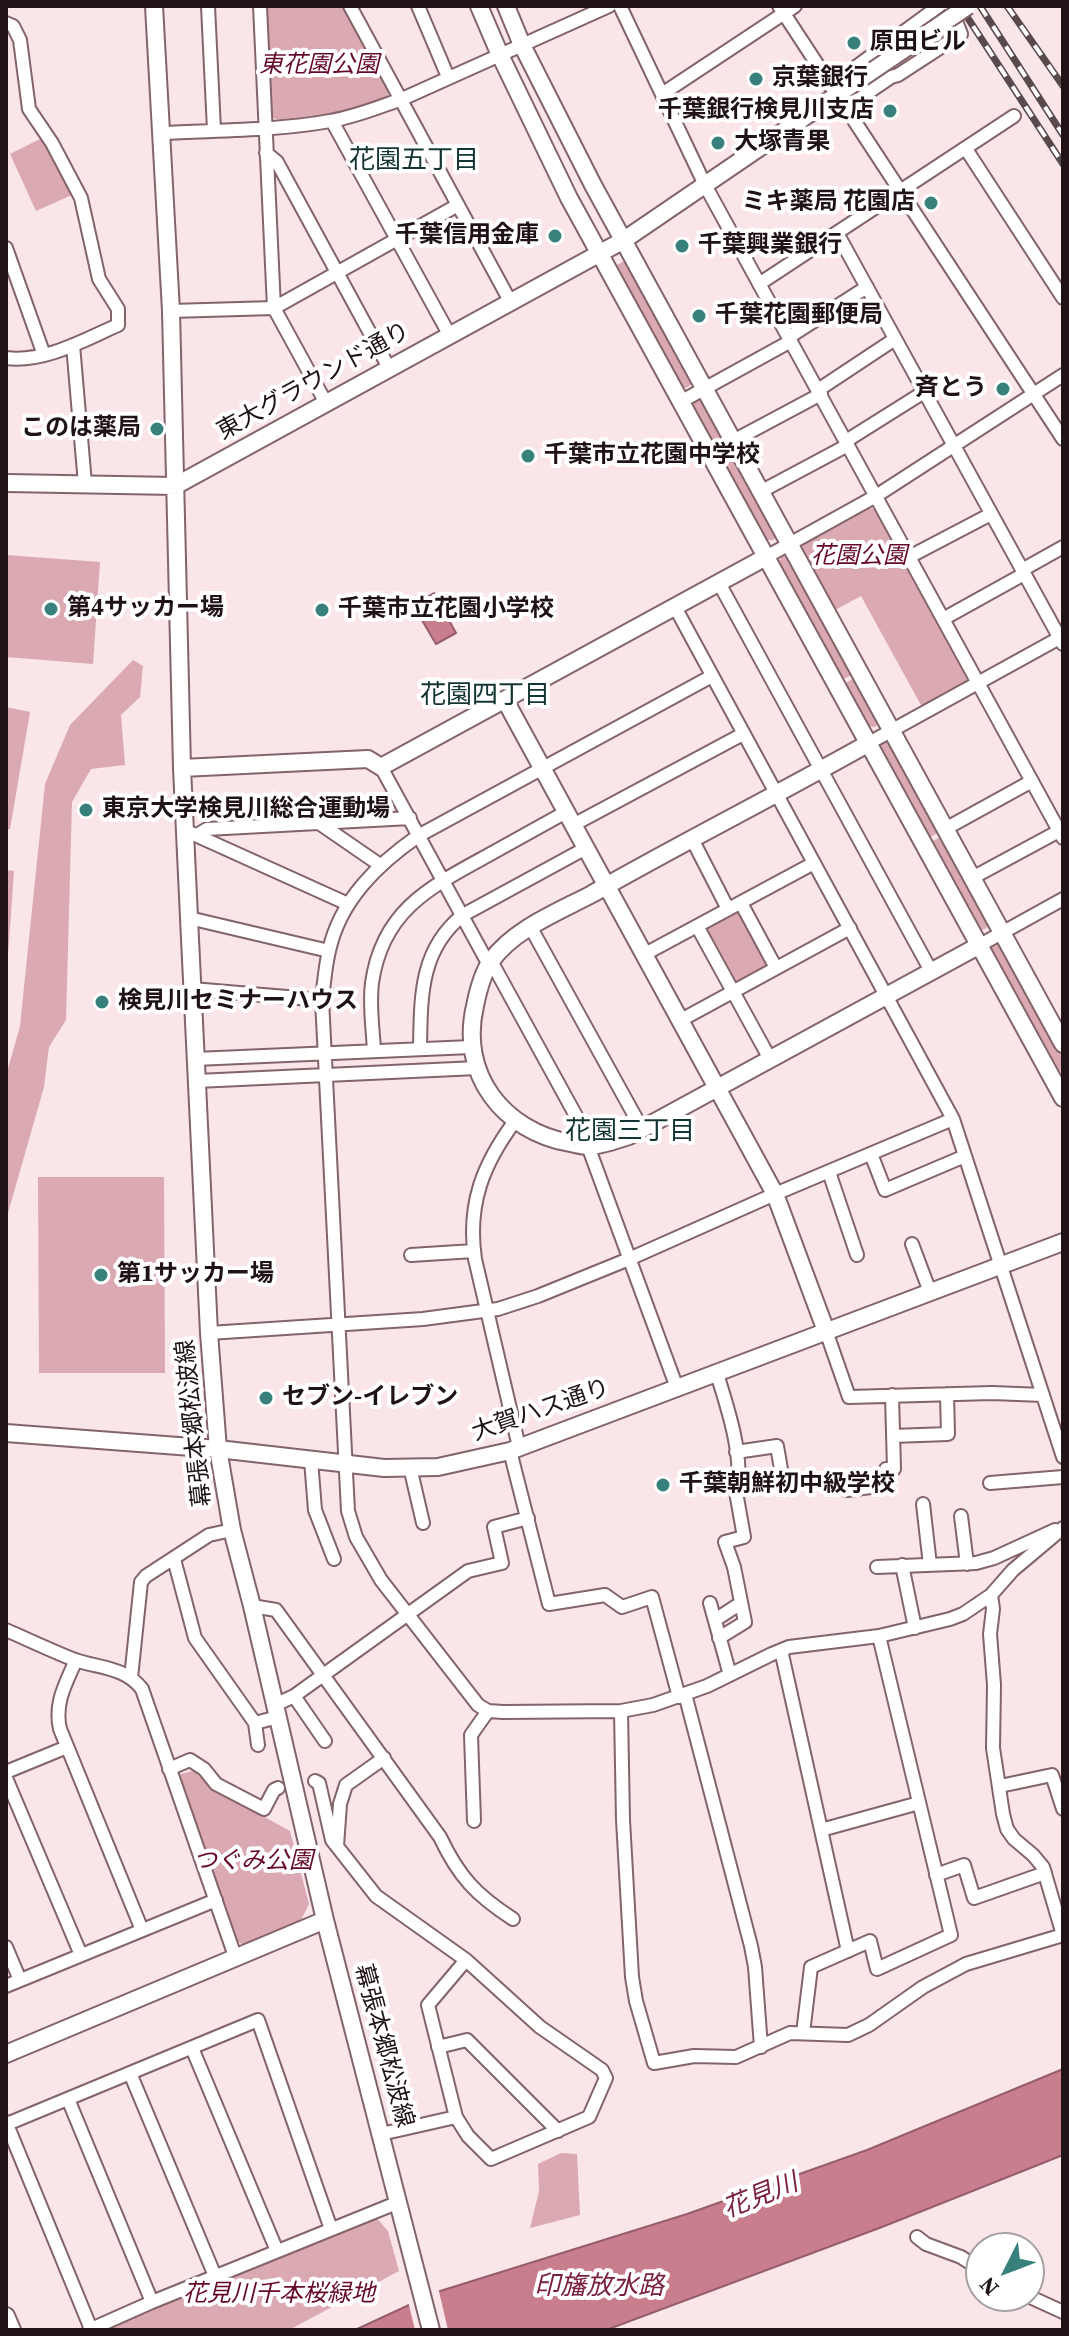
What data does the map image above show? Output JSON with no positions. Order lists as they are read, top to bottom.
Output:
{
  "streets": {
    "street": ["東大グラウンド通り", "大賀ハス通り", "幕張本郷松波線"]
  },
  "crossings": [
    ["東大グラウンド通り", "幕張本郷松波線"],
    ["大賀ハス通り", "幕張本郷松波線"]
  ],
  "districts": ["花園五丁目", "花園四丁目", "花園三丁目"],
  "water": ["花見川", "印旛放水路"],
  "parks": [
    "東花園公園",
    "花園公園",
    "つぐみ公園",
    "花見川千本桜緑地"
  ],
  "places": [
    "原田ビル",
    "京葉銀行",
    "千葉銀行検見川支店",
    "大塚青果",
    "ミキ薬局 花園店",
    "千葉信用金庫",
    "千葉興業銀行",
    "千葉花園郵便局",
    "斉とう",
    "このは薬局",
    "千葉市立花園中学校",
    "第4サッカー場",
    "千葉市立花園小学校",
    "東京大学検見川総合運動場",
    "検見川セミナーハウス",
    "第1サッカー場",
    "セブン-イレブン",
    "千葉朝鮮初中級学校"
  ],
  "north": "bottom left"
}
